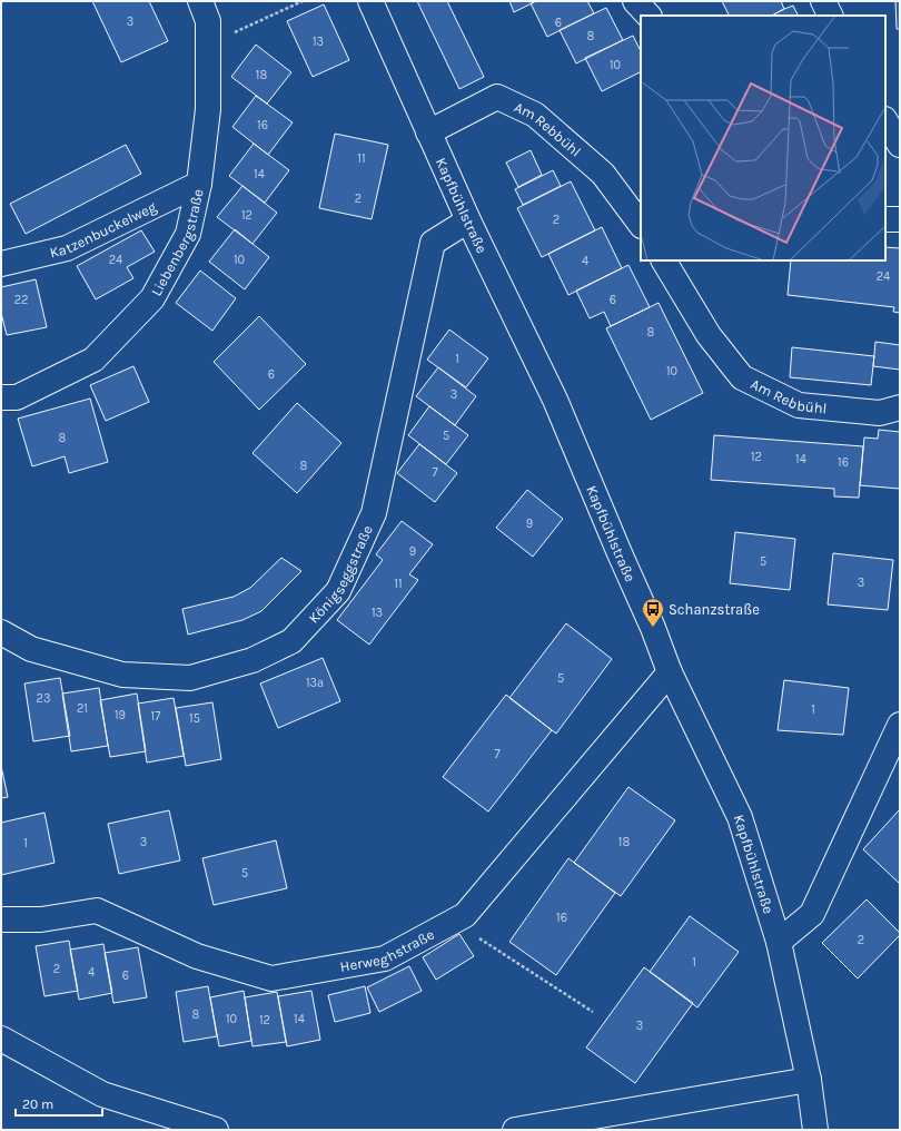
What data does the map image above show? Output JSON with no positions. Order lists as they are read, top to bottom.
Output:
{
  "streets": {
    "street": [
      "Am Rebbühl",
      "Kapfbühlstraße",
      "Katzenbuckelweg",
      "Liebenbergstraße",
      "Königseggstraße",
      "Herweghstraße"
    ]
  },
  "crossings": [
    ["Am Rebbühl", "Kapfbühlstraße"],
    ["Kapfbühlstraße", "Königseggstraße"],
    ["Kapfbühlstraße", "Herweghstraße"],
    ["Katzenbuckelweg", "Liebenbergstraße"]
  ],
  "places": {
    "bus stop": ["Schanzstraße"]
  },
  "house_numbers": [
    "3",
    "6",
    "8",
    "13",
    "10",
    "18",
    "16",
    "11",
    "14",
    "2",
    "12",
    "2",
    "24",
    "10",
    "4",
    "24",
    "22",
    "6",
    "8",
    "1",
    "10",
    "6",
    "3",
    "5",
    "8",
    "12",
    "14",
    "16",
    "8",
    "7",
    "9",
    "9",
    "5",
    "3",
    "11",
    "13",
    "5",
    "13a",
    "23",
    "21",
    "1",
    "19",
    "17",
    "15",
    "7",
    "3",
    "18",
    "1",
    "5",
    "16",
    "2",
    "1",
    "2",
    "4",
    "6",
    "8",
    "10",
    "14",
    "12",
    "3"
  ],
  "scale_bar": "20 m"
}
